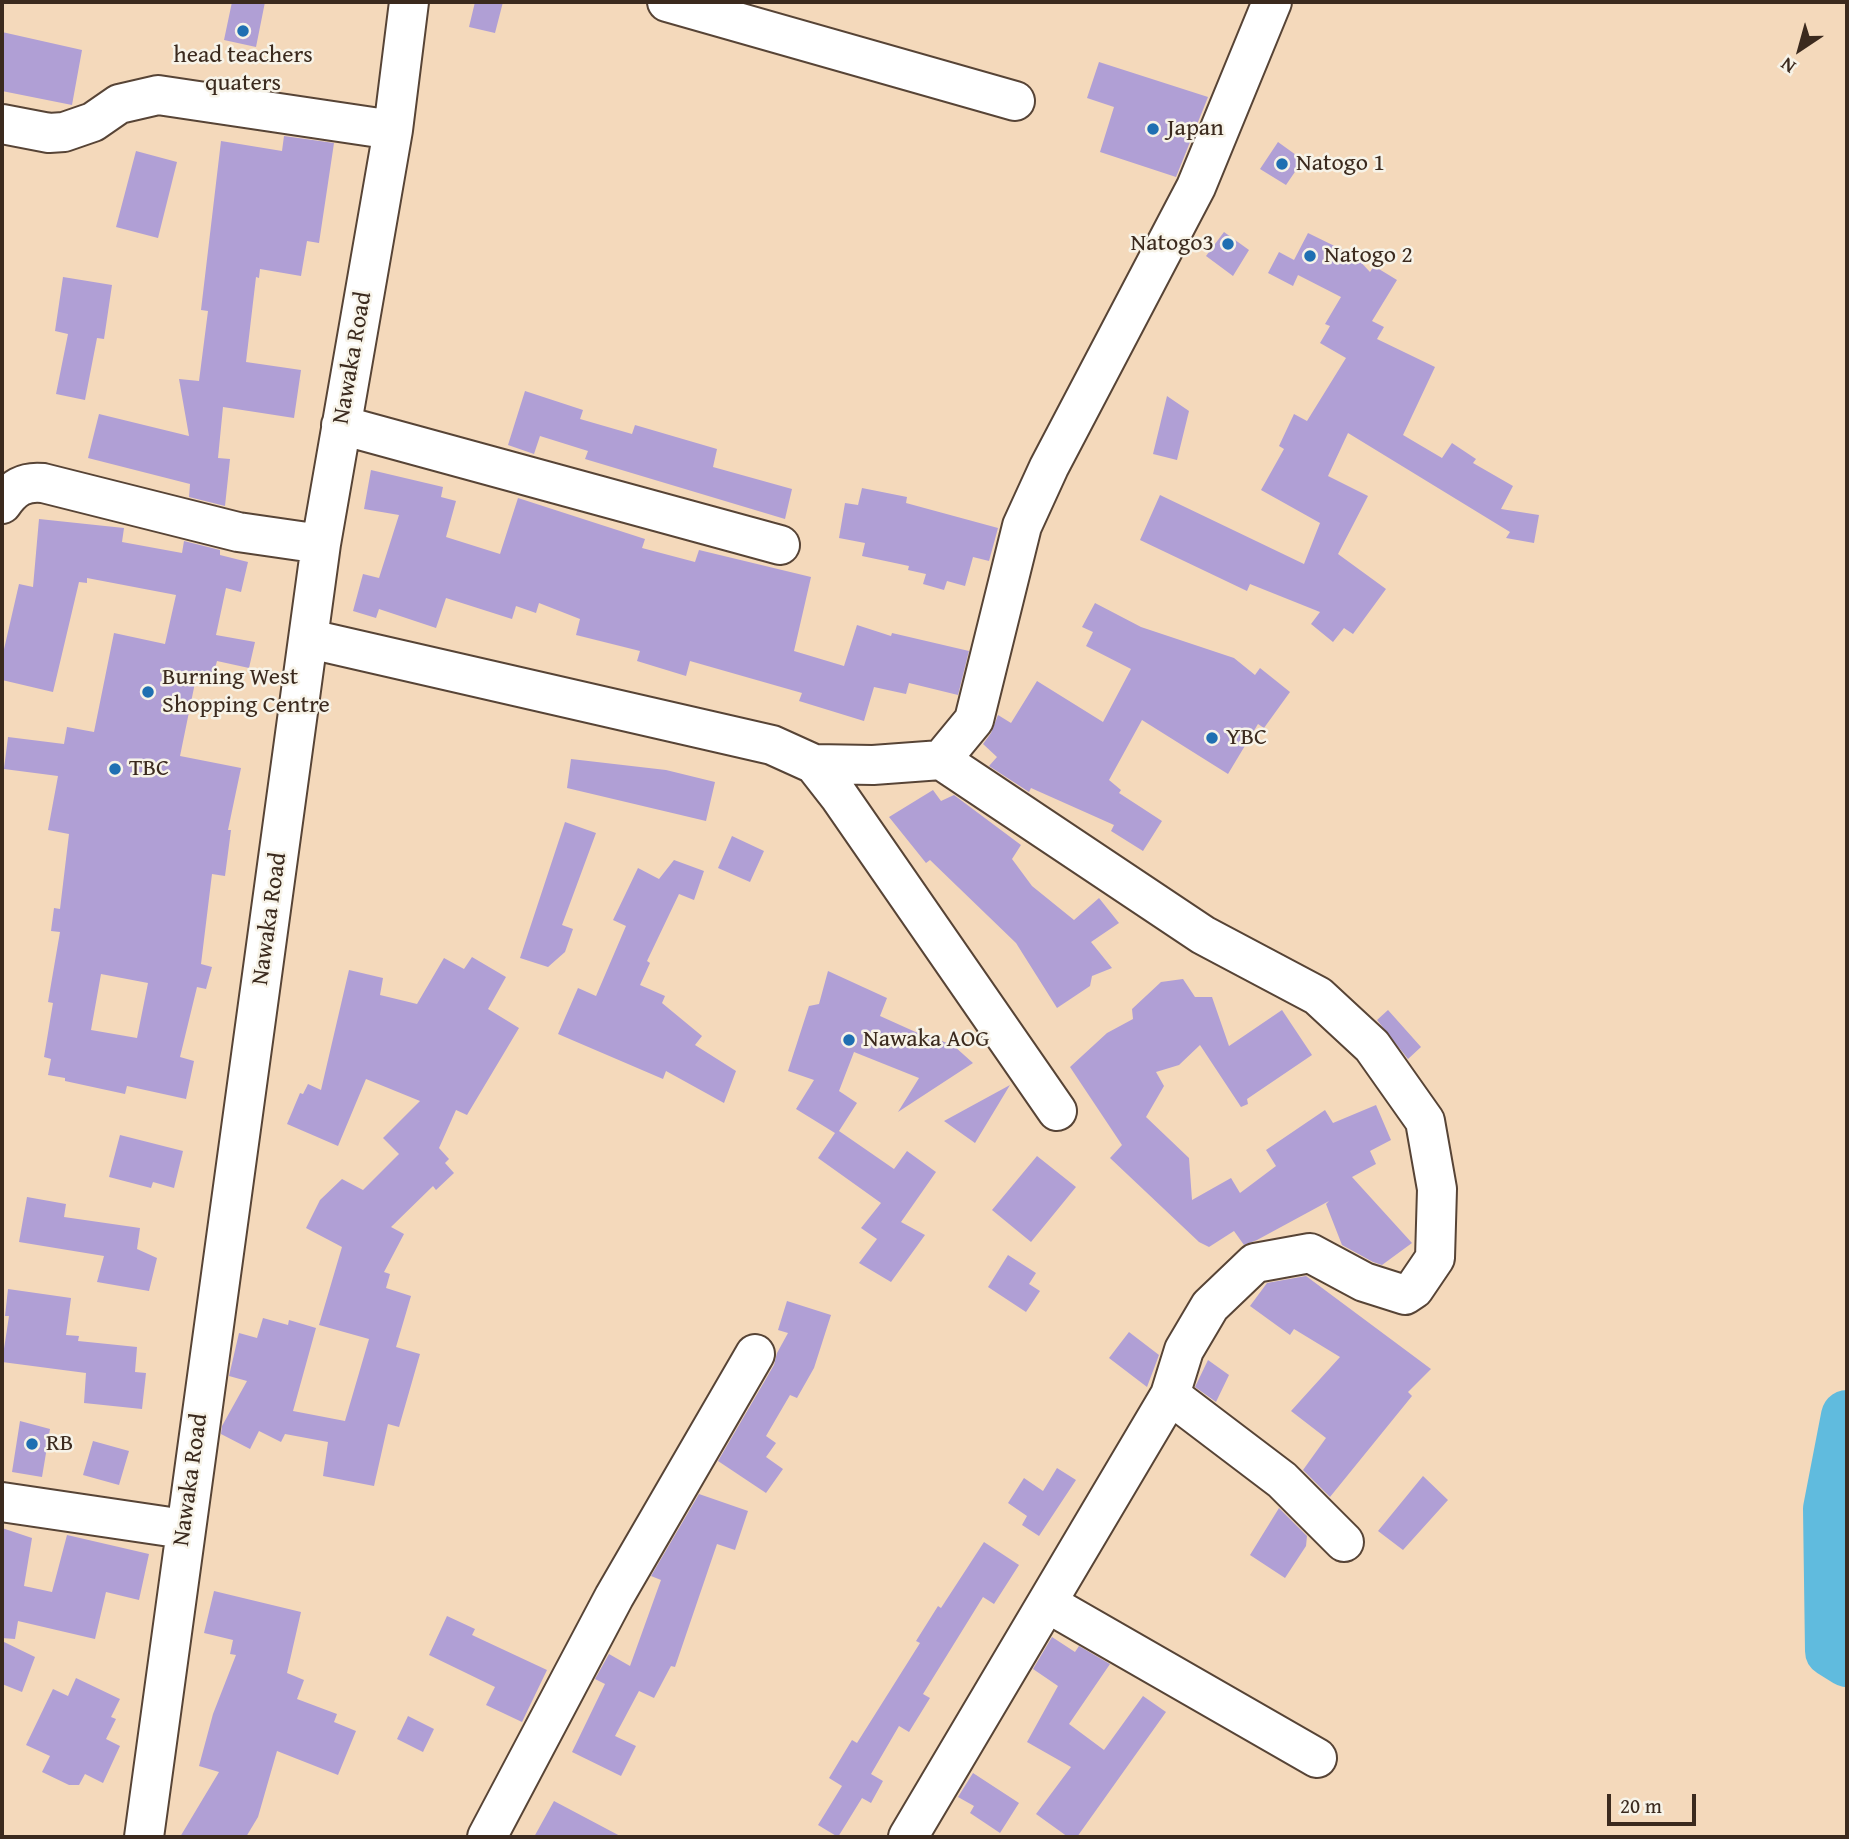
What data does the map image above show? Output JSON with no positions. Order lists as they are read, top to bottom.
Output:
{
  "streets": {
    "street": ["Nawaka Road"]
  },
  "places": [
    "head teachers quaters",
    "Japan",
    "Natogo 1",
    "Natogo3",
    "Natogo 2",
    "Burning West Shopping Centre",
    "YBC",
    "TBC",
    "Nawaka AOG",
    "RB"
  ],
  "scale_bar": "20 m",
  "north": "bottom left"
}
